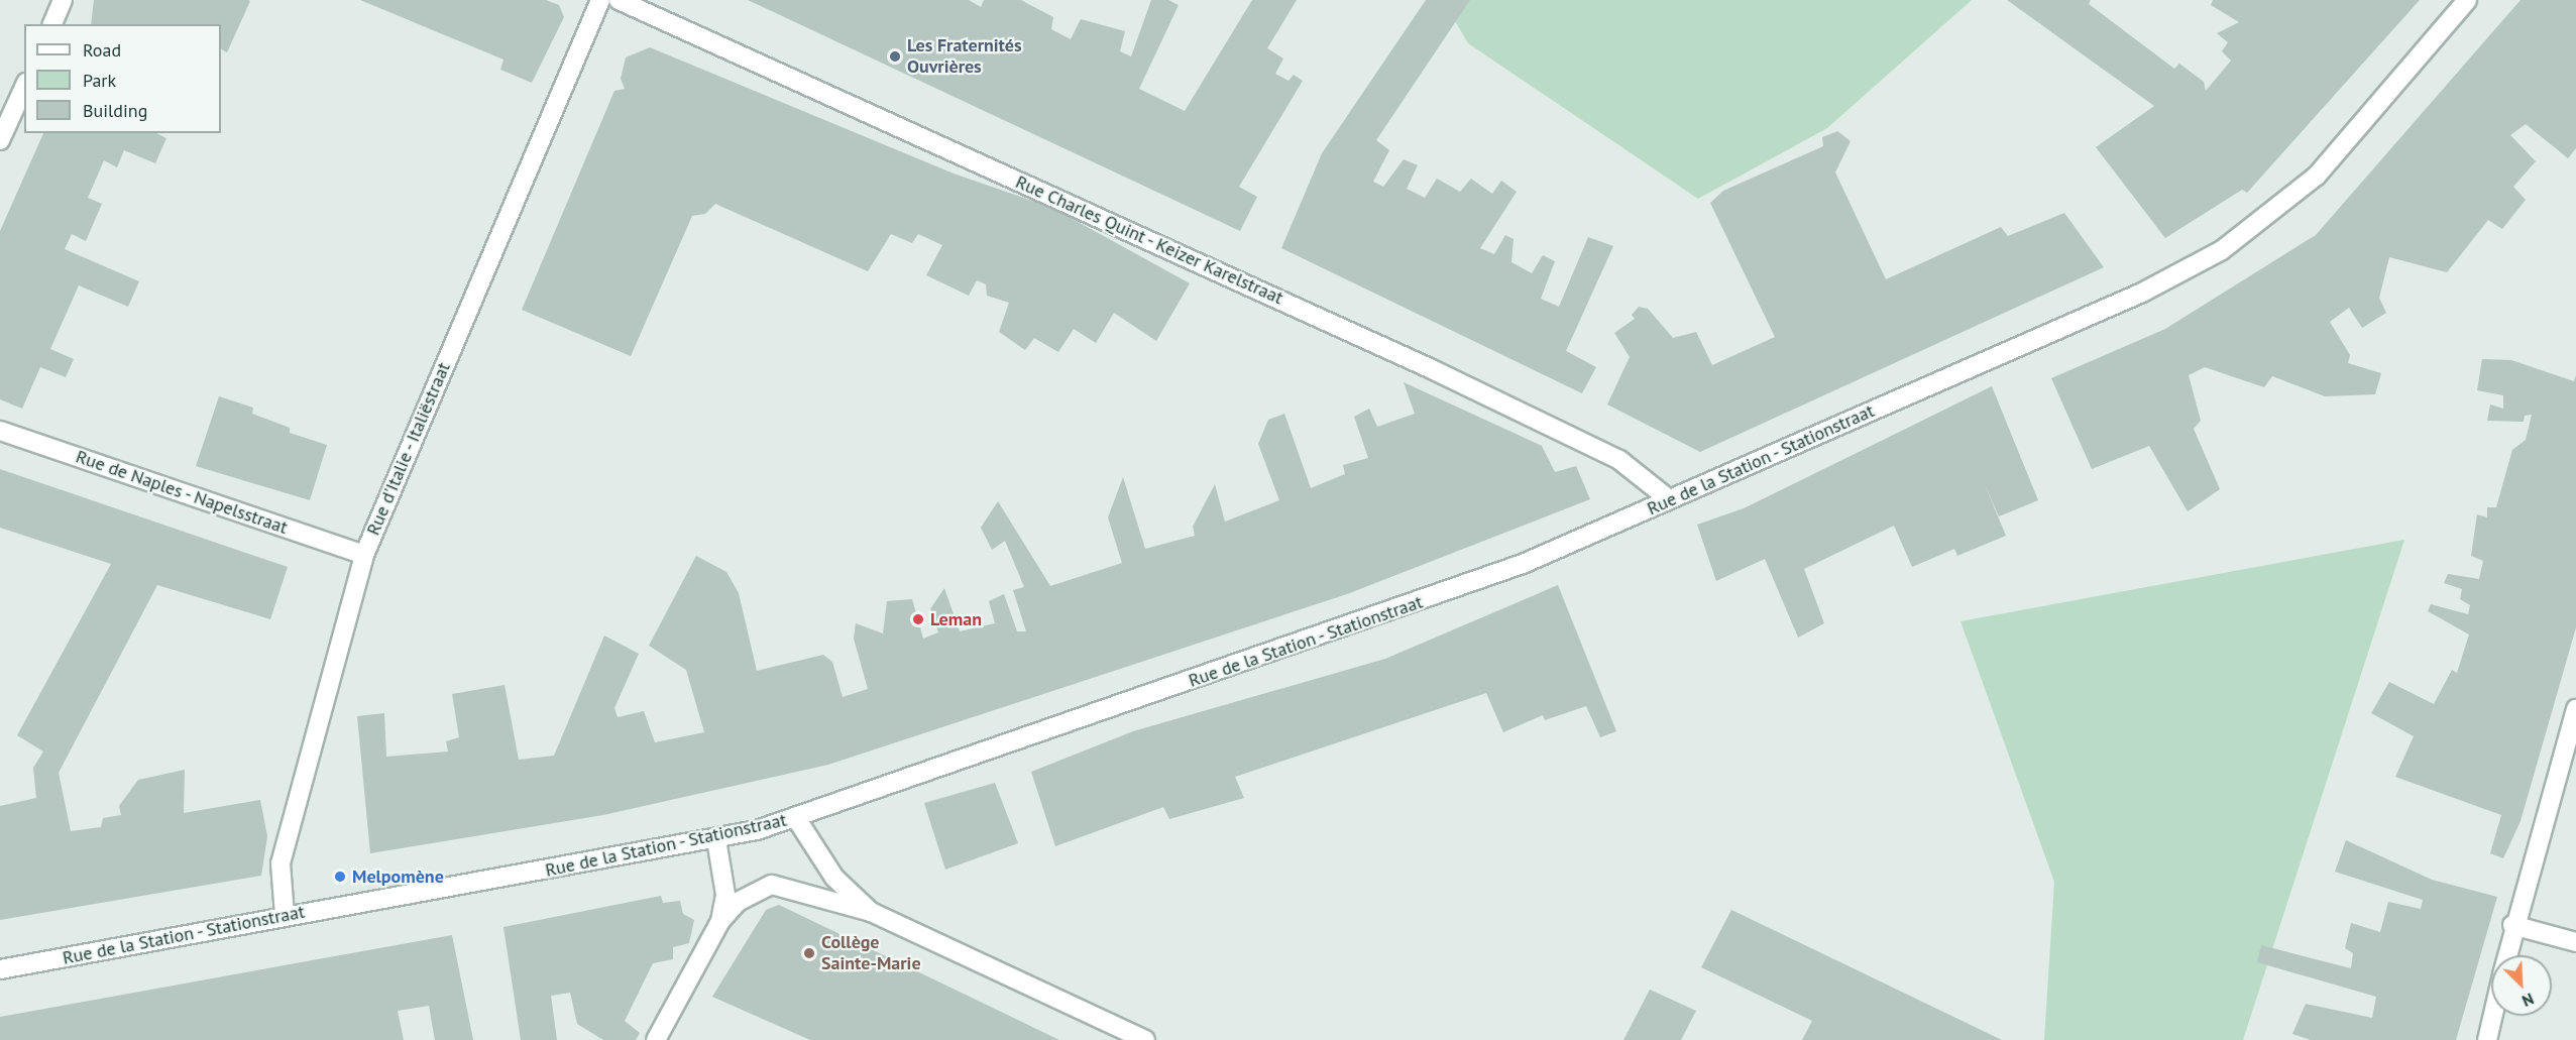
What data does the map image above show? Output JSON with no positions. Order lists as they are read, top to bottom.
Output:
{
  "streets": {
    "street": [
      "Rue Charles Quint - Keizer Karelstraat",
      "Rue d'Italie - Italiëstraat",
      "Rue de la Station - Stationstraat",
      "Rue de Naples - Napelsstraat"
    ]
  },
  "crossings": [
    ["Rue Charles Quint - Keizer Karelstraat", "Rue de la Station - Stationstraat"],
    ["Rue d'Italie - Italiëstraat", "Rue de la Station - Stationstraat"],
    ["Rue d'Italie - Italiëstraat", "Rue de Naples - Napelsstraat"]
  ],
  "places": [
    "Les Fraternités Ouvrières",
    "Leman",
    "Melpomène",
    "Collège Sainte-Marie"
  ],
  "legend": ["Road", "Park", "Building"],
  "north": "bottom right"
}
